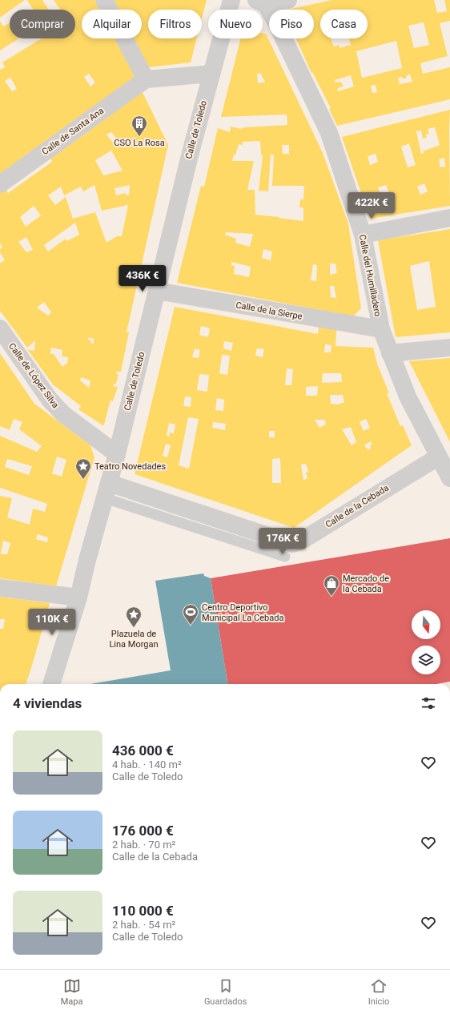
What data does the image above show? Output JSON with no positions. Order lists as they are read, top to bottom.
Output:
{
  "streets": {
    "street": [
      "Calle de Toledo",
      "Calle de Santa Ana",
      "Calle del Humilladero",
      "Calle de la Sierpe",
      "Calle de López Silva",
      "Calle de la Cebada"
    ]
  },
  "crossings": [
    ["Calle de Toledo", "Calle de la Sierpe"],
    ["Calle de Toledo", "Calle de López Silva"],
    ["Calle de Toledo", "Calle de la Cebada"],
    ["Calle del Humilladero", "Calle de la Sierpe"],
    ["Calle del Humilladero", "Calle de la Cebada"]
  ],
  "places": {
    "building": ["CSO La Rosa"],
    "place": ["Teatro Novedades", "Plazuela de Lina Morgan"],
    "shop": ["Mercado de la Cebada"],
    "sports": ["Centro Deportivo Municipal La Cebada"]
  },
  "north": "bottom",
  "page": {
    "chip": [
      "Comprar",
      "Alquilar",
      "Filtros",
      "Nuevo",
      "Piso",
      "Casa"
    ],
    "price": [
      "422K €",
      "436K €",
      "176K €",
      "110K €"
    ],
    "heading": "4 viviendas",
    "list": [
      {
        "name": "436 000 €",
        "note": "4 hab. · 140 m² · Calle de Toledo"
      },
      {
        "name": "176 000 €",
        "note": "2 hab. · 70 m² · Calle de la Cebada"
      },
      {
        "name": "110 000 €",
        "note": "2 hab. · 54 m² · Calle de Toledo"
      }
    ],
    "tabs": ["Mapa", "Guardados", "Inicio"]
  }
}
